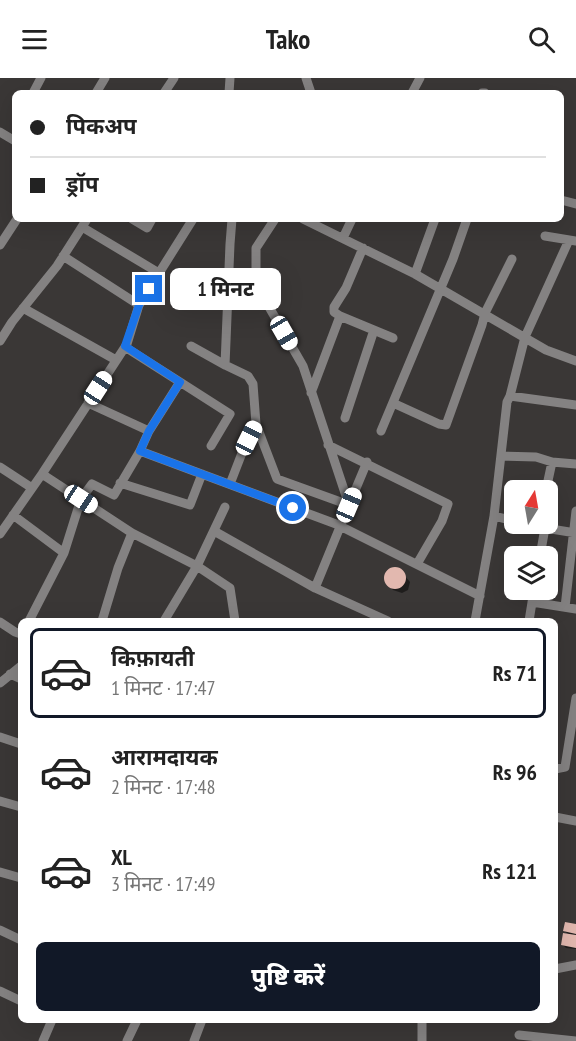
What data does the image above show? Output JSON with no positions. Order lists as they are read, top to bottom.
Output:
{
  "north": "top",
  "page": {
    "header": "Tako",
    "banner": ["पिकअप", "ड्रॉप"],
    "bubble": "1 मिनट",
    "list": [
      {
        "name": "किफ़ायती",
        "note": "1 मिनट · 17:47",
        "value": "Rs 71"
      },
      {
        "name": "आरामदायक",
        "note": "2 मिनट · 17:48",
        "value": "Rs 96"
      },
      {
        "name": "XL",
        "note": "3 मिनट · 17:49",
        "value": "Rs 121"
      }
    ],
    "buttons": "पुष्टि करें"
  }
}
